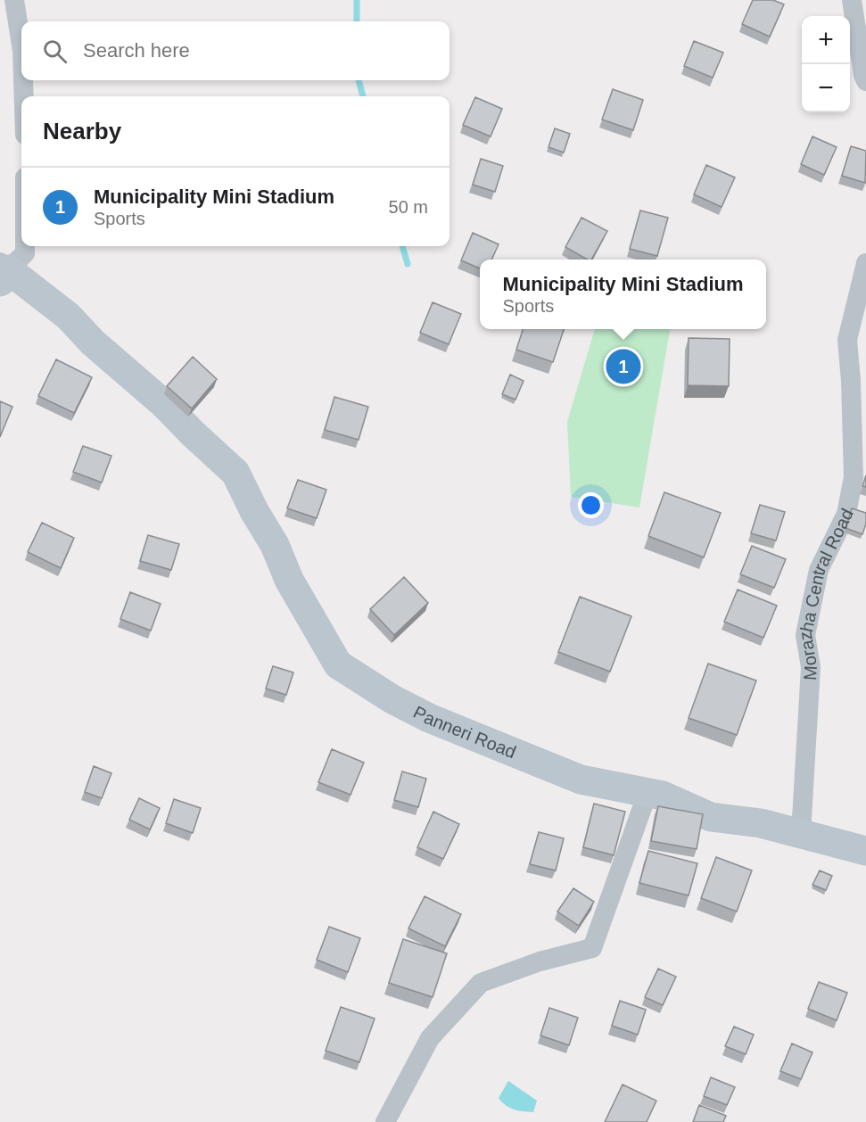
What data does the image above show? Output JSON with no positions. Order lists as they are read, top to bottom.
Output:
{
  "streets": {
    "main road": ["Panneri Road"],
    "street": ["Morazha Central Road"]
  },
  "crossings": [
    ["Morazha Central Road", "Panneri Road"]
  ],
  "page": {
    "map_buttons": ["+", "−"],
    "search": "Search here",
    "heading": "Nearby",
    "list": [
      {
        "mark": "1",
        "name": "Municipality Mini Stadium",
        "note": "Sports",
        "value": "50 m"
      }
    ],
    "popup": ["Municipality Mini Stadium", "Sports"],
    "pins": "1"
  }
}
